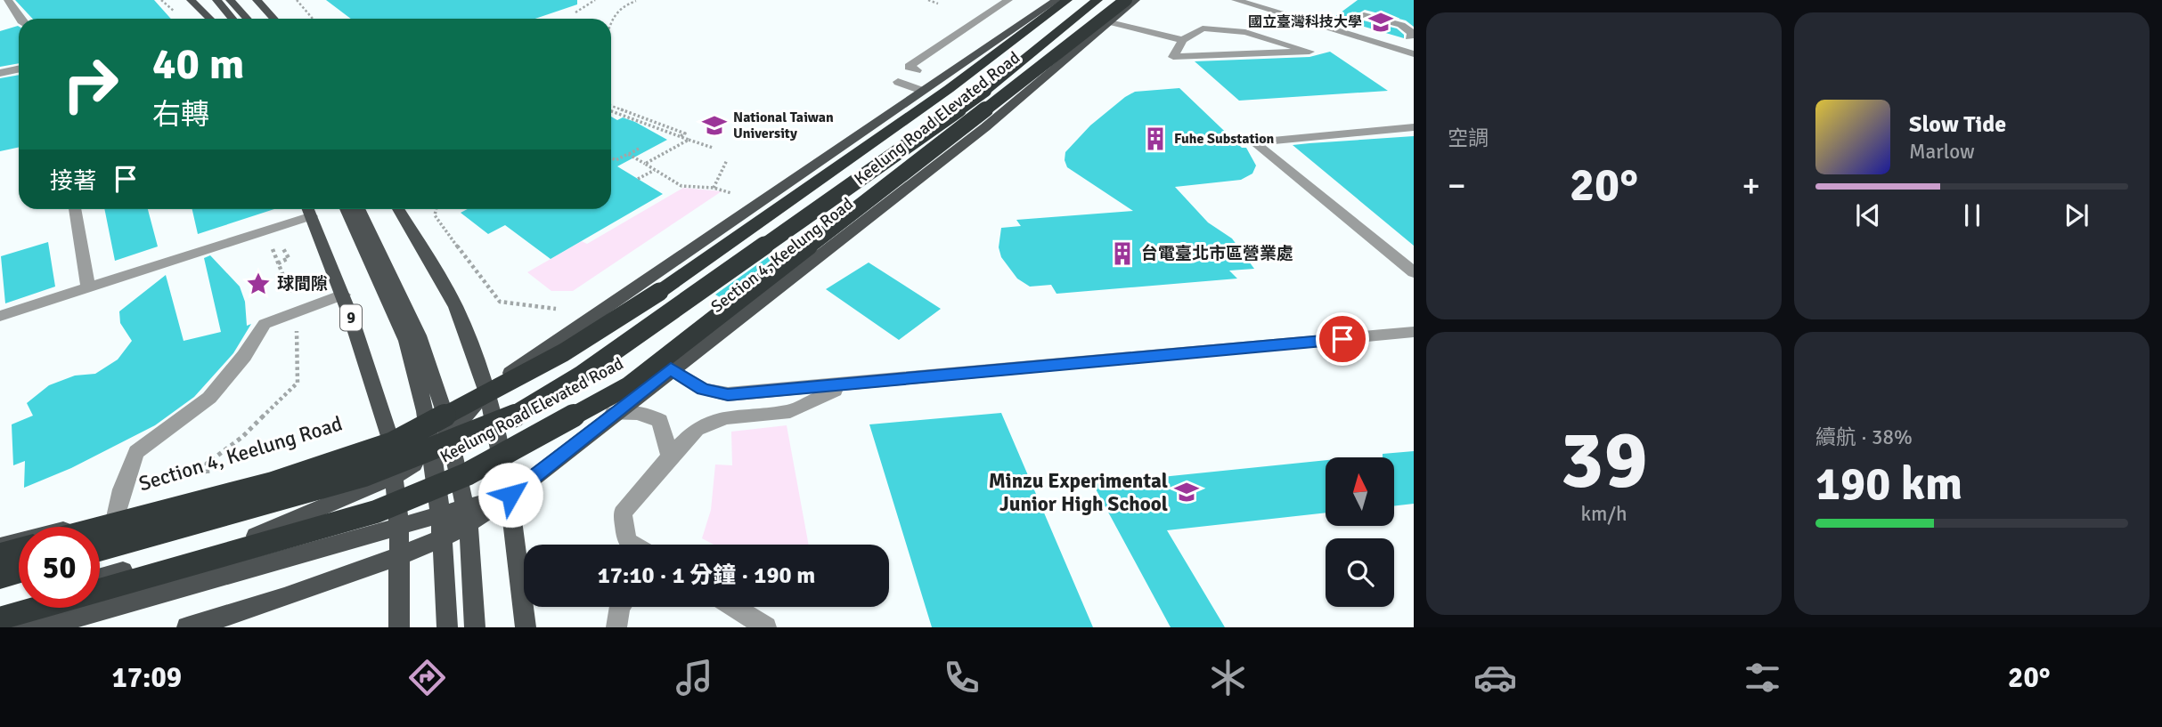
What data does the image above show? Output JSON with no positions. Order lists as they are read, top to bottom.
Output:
{
  "streets": {
    "highway": ["Keelung Road Elevated Road"],
    "main road": ["Section 4, Keelung Road", "9"]
  },
  "crossings": [
    ["Section 4, Keelung Road", "9"]
  ],
  "places": {
    "school or university": ["國立臺灣科技大學", "National Taiwan University", "Minzu Experimental Junior High School"],
    "building": ["Fuhe Substation", "台電臺北市區營業處"],
    "place": ["球間隙"]
  },
  "north": "top",
  "page": {
    "tile": [
      "空調",
      ["39", "km/h"],
      ["續航 · 38%", "190 km"]
    ],
    "turn": ["40 m", "右轉"],
    "song": ["Slow Tide", "Marlow"],
    "then": "接著",
    "heat": ["−", "20°", "+"],
    "limit": "50",
    "trip": "17:10 · 1 分鐘 · 190 m",
    "tabs": ["17:09", "20°"]
  }
}
